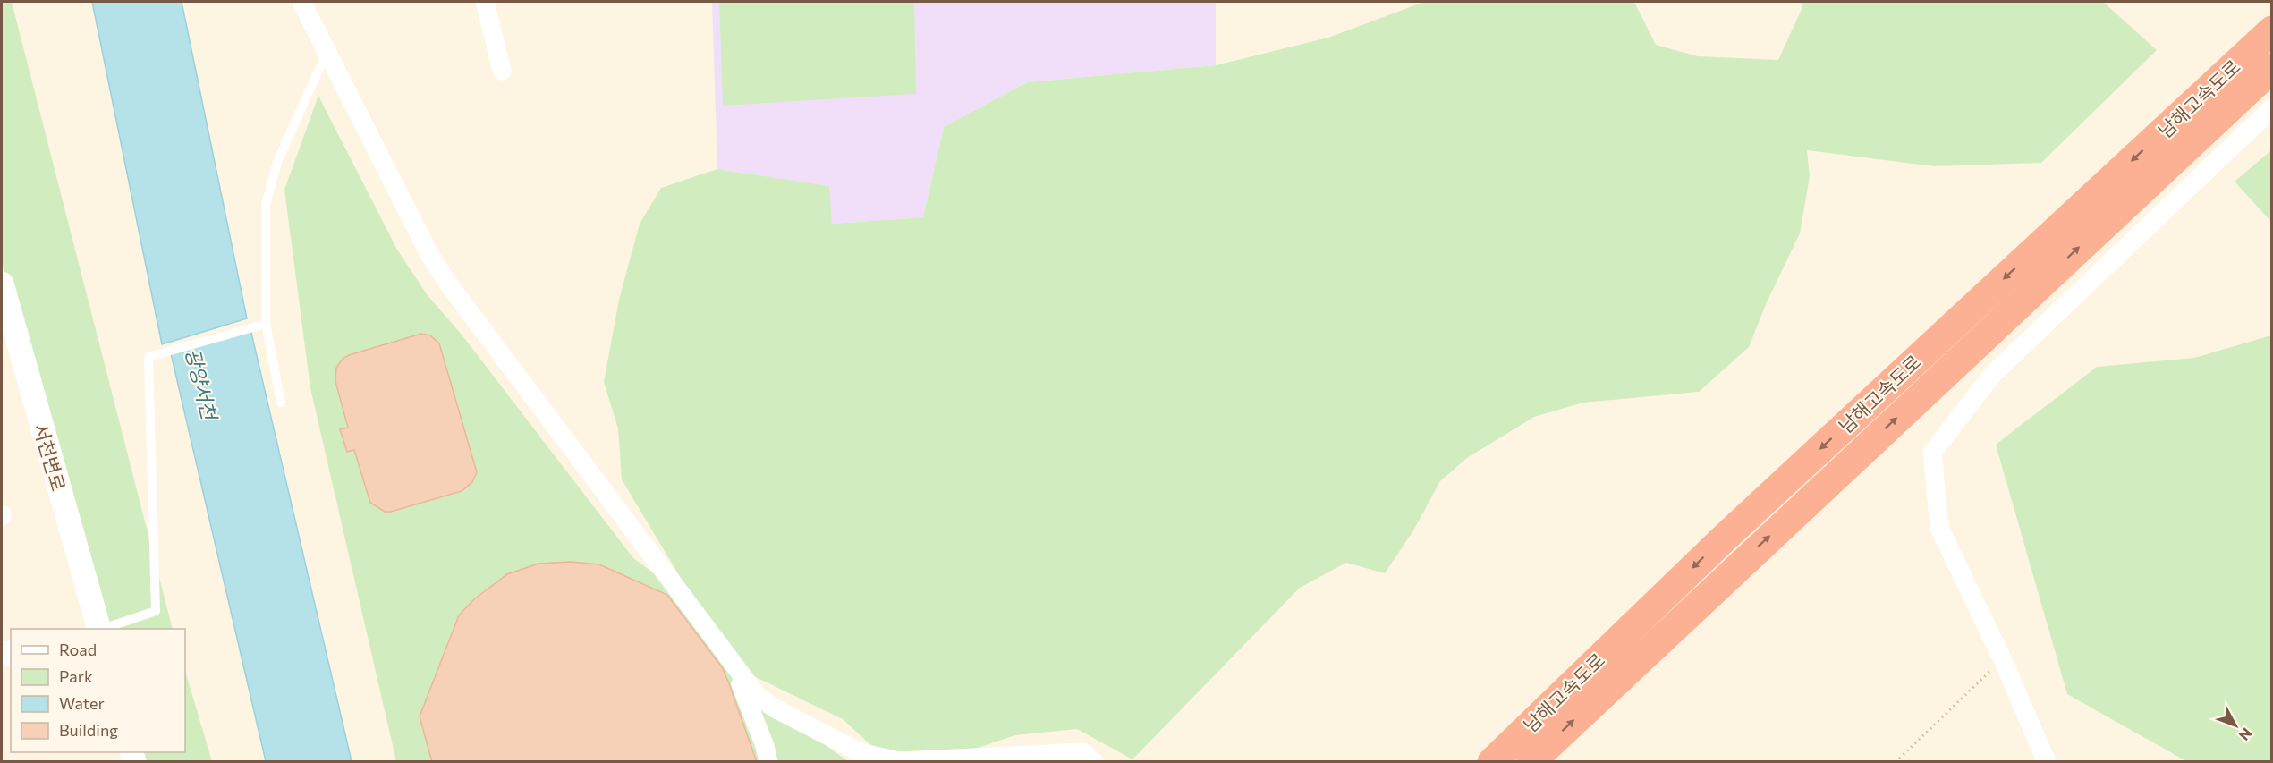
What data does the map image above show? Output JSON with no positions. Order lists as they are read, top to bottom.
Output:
{
  "streets": {
    "highway": ["남해고속도로"],
    "street": ["서천변로"]
  },
  "water": ["광양서천"],
  "legend": [
    "Road",
    "Park",
    "Water",
    "Building"
  ],
  "north": "bottom right"
}
